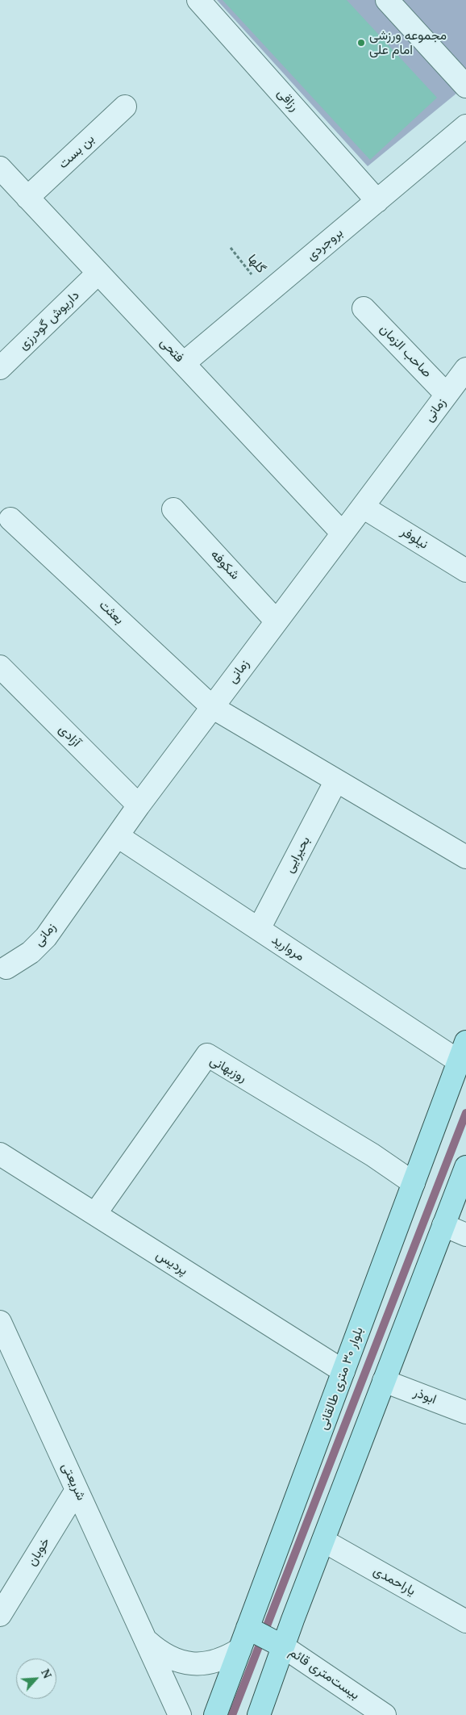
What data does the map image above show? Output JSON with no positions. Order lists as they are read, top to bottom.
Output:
{
  "streets": {
    "main road": ["بلوار ۳۰ متری طالقانی"],
    "street": [
      "رزاقی",
      "بن بست",
      "بروجردی",
      "داریوش گودرزی",
      "فتحی",
      "صاحب الزمان",
      "زمانی",
      "نیلوفر",
      "شکوفه",
      "بعثت",
      "آزادی",
      "بحیرایی",
      "مروارید",
      "روزبهانی",
      "پردیس",
      "ابوذر",
      "شریعتی",
      "خوبان",
      "یاراحمدی",
      "بیست‌متری قائم"
    ],
    "path": ["گلها"]
  },
  "crossings": [
    ["رزاقی", "بروجردی"],
    ["بن بست", "فتحی"],
    ["بروجردی", "گلها"],
    ["بروجردی", "فتحی"],
    ["داریوش گودرزی", "فتحی"],
    ["فتحی", "زمانی"],
    ["صاحب الزمان", "زمانی"],
    ["زمانی", "نیلوفر"],
    ["زمانی", "شکوفه"],
    ["زمانی", "بعثت"],
    ["زمانی", "آزادی"],
    ["زمانی", "مروارید"],
    ["بحیرایی", "مروارید"],
    ["مروارید", "بلوار ۳۰ متری طالقانی"],
    ["روزبهانی", "پردیس"],
    ["روزبهانی", "بلوار ۳۰ متری طالقانی"],
    ["پردیس", "بلوار ۳۰ متری طالقانی"],
    ["شریعتی", "خوبان"]
  ],
  "places": ["مجموعه ورزشی امام علی"],
  "north": "top right"
}
